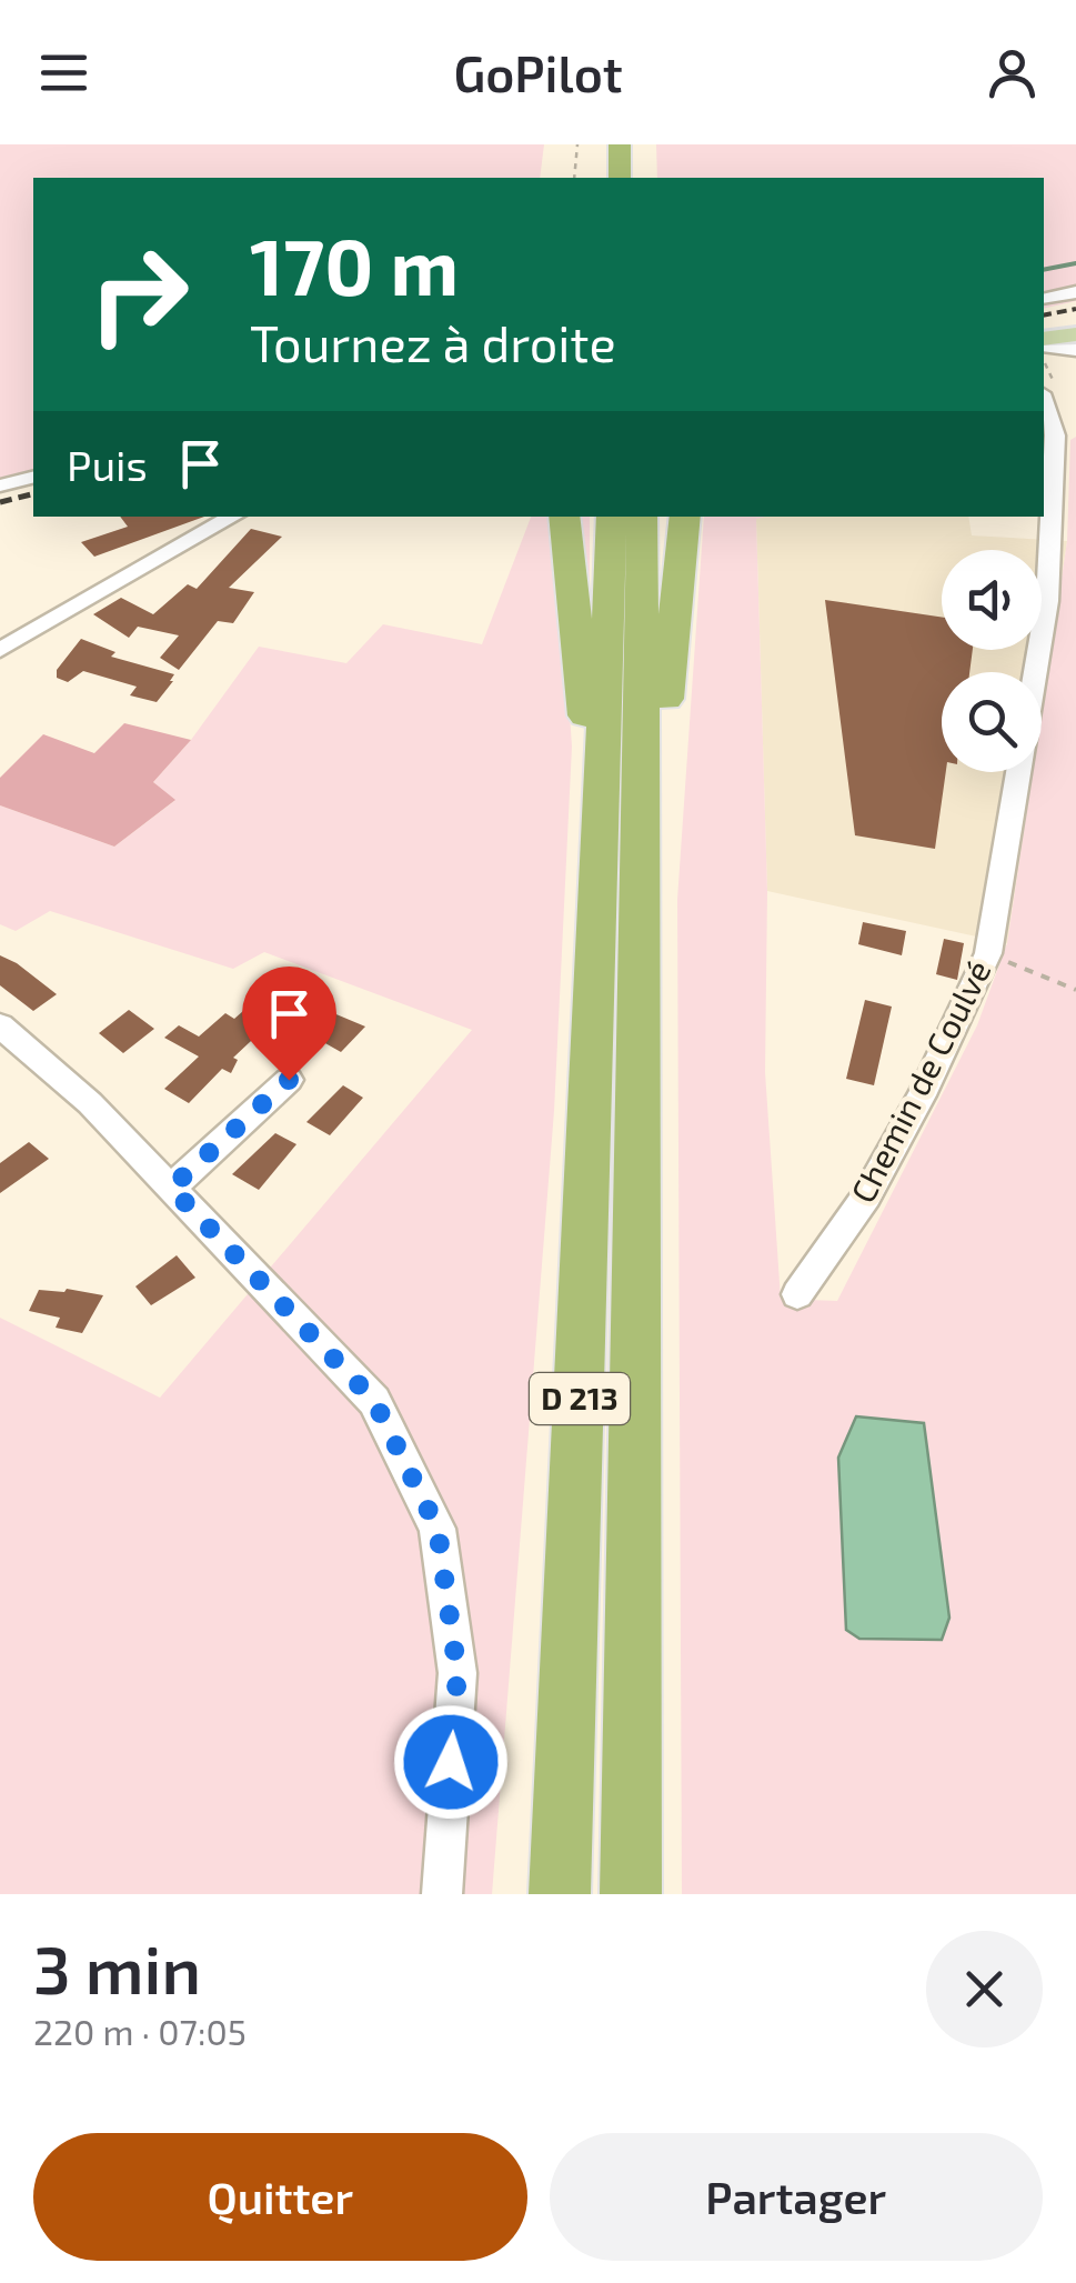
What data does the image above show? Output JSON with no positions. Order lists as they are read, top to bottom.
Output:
{
  "streets": {
    "highway": ["D 213"],
    "street": ["Chemin de Coulvé"]
  },
  "page": {
    "header": "GoPilot",
    "turn": ["170 m", "Tournez à droite"],
    "then": "Puis",
    "heading": ["3 min", "220 m · 07:05"],
    "buttons": ["Quitter", "Partager"]
  }
}
